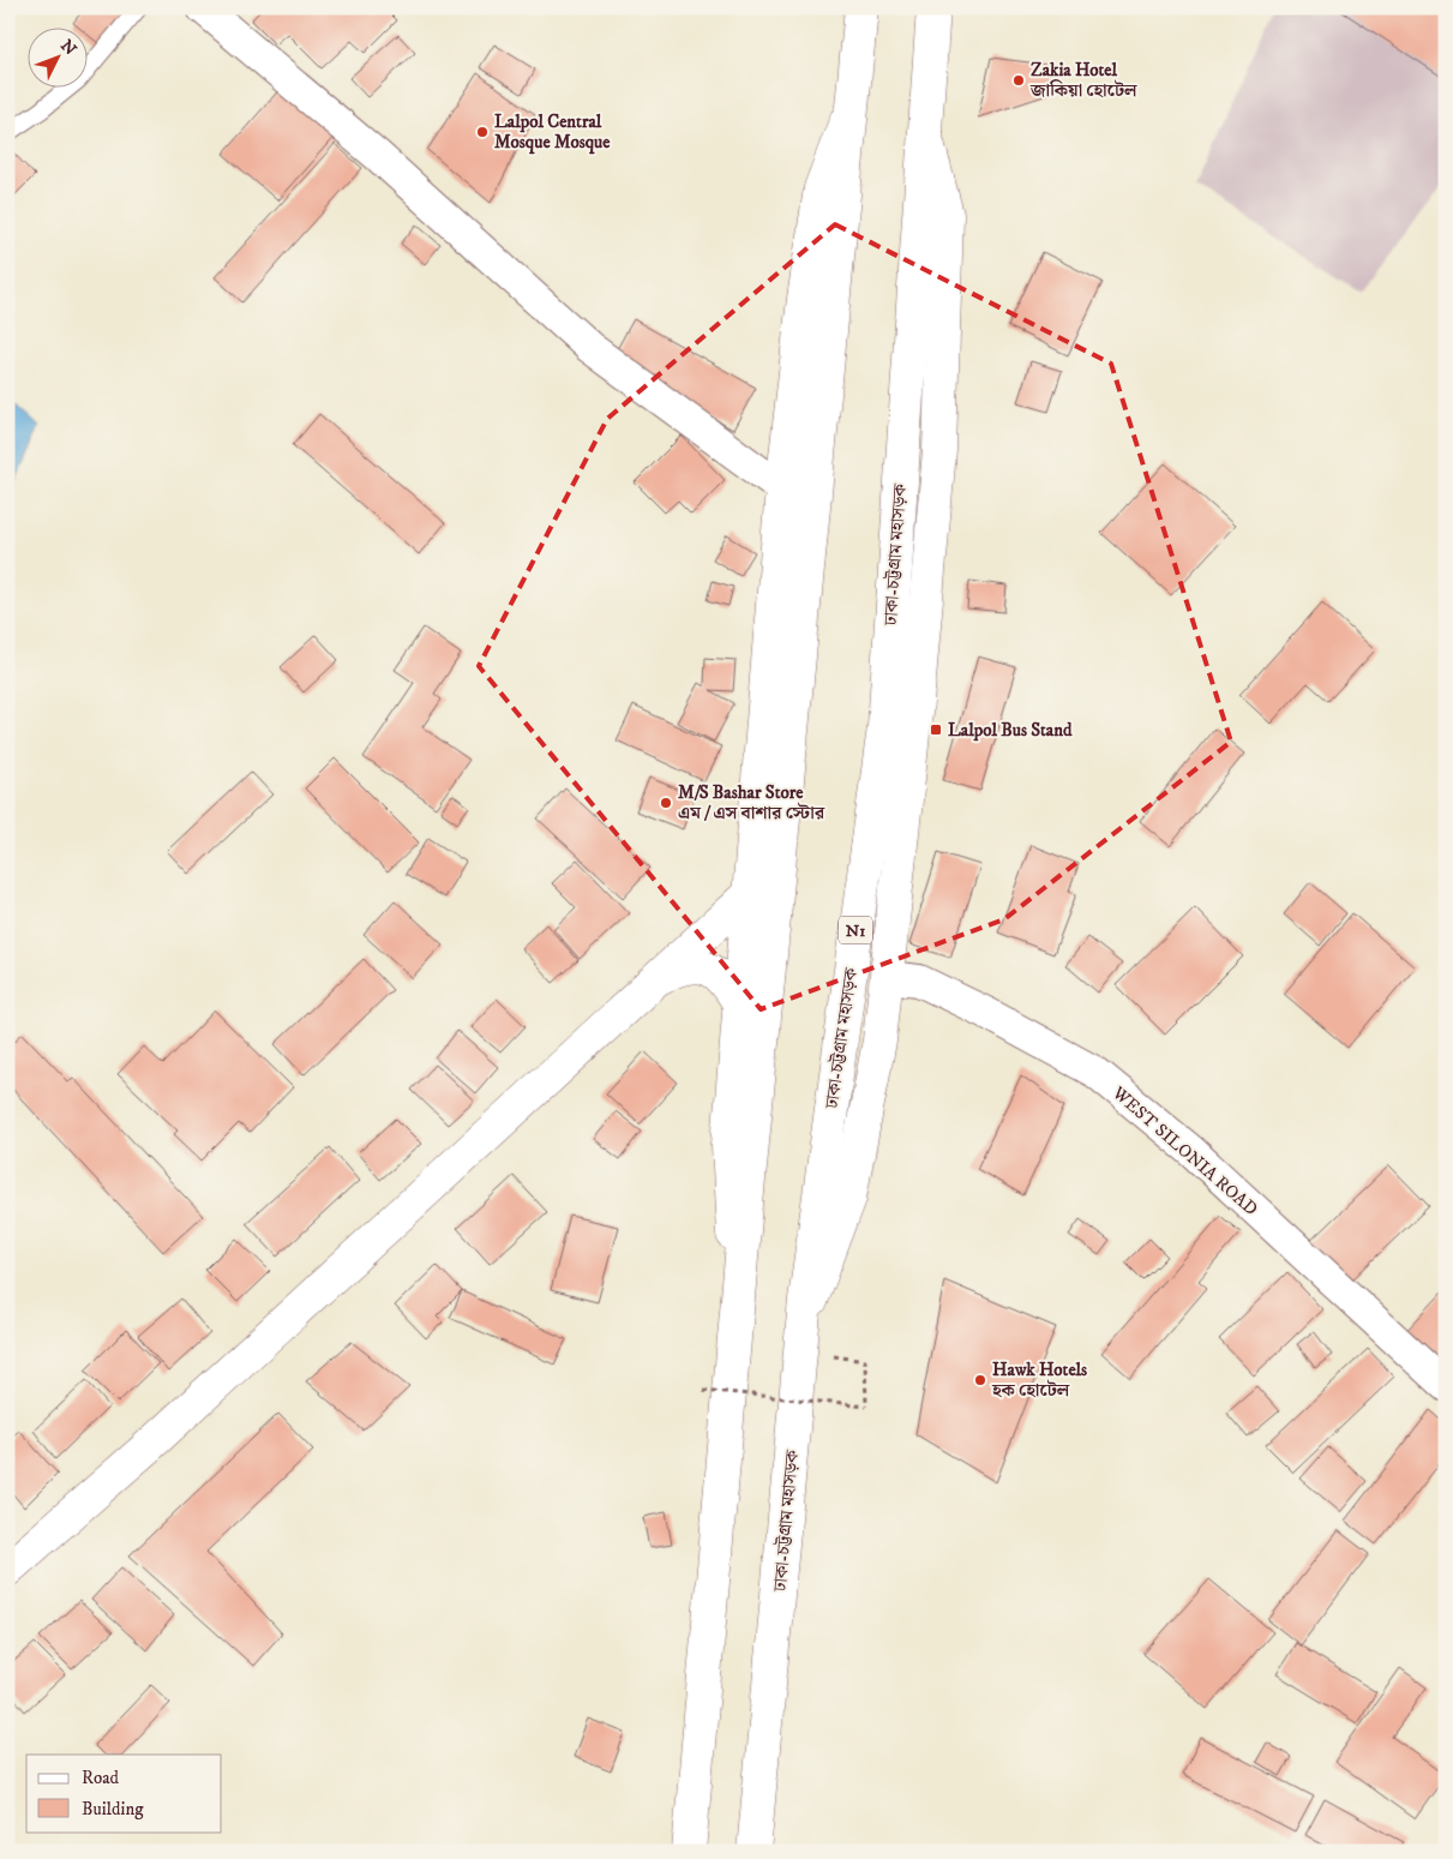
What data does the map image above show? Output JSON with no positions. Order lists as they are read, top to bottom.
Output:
{
  "streets": {
    "main road": ["ঢাকা-চট্টগ্রাম মহাসড়ক", "N1"],
    "street": ["WEST SILONIA ROAD"]
  },
  "places": {
    "other": [
      "Zakia Hotel জাকিয়া হোটেল",
      "Lalpol Central Mosque Mosque",
      "M/S Bashar Store এম / এস বাশার স্টোর",
      "Hawk Hotels হক হোটেল"
    ],
    "transit": ["Lalpol Bus Stand"]
  },
  "legend": ["Road", "Building"],
  "north": "top right"
}
